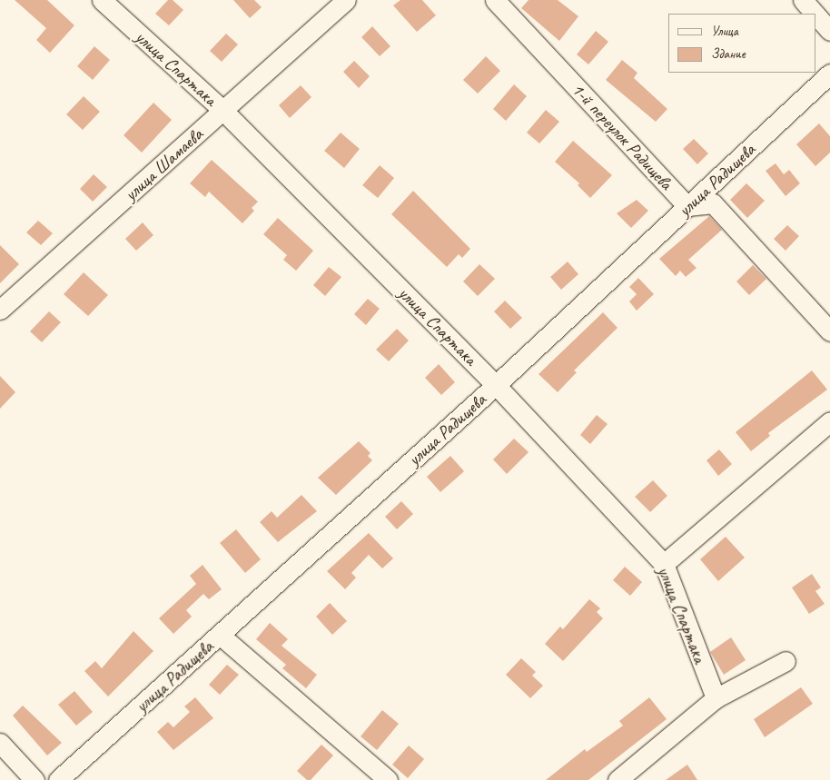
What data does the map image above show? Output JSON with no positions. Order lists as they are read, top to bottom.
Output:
{
  "streets": {
    "street": [
      "улица Спартака",
      "1-й переулок Радищева",
      "улица Шамаева",
      "улица Радищева"
    ]
  },
  "crossings": [
    ["улица Спартака", "улица Шамаева"],
    ["улица Спартака", "улица Радищева"],
    ["1-й переулок Радищева", "улица Радищева"]
  ],
  "legend": ["Улица", "Здание"]
}
